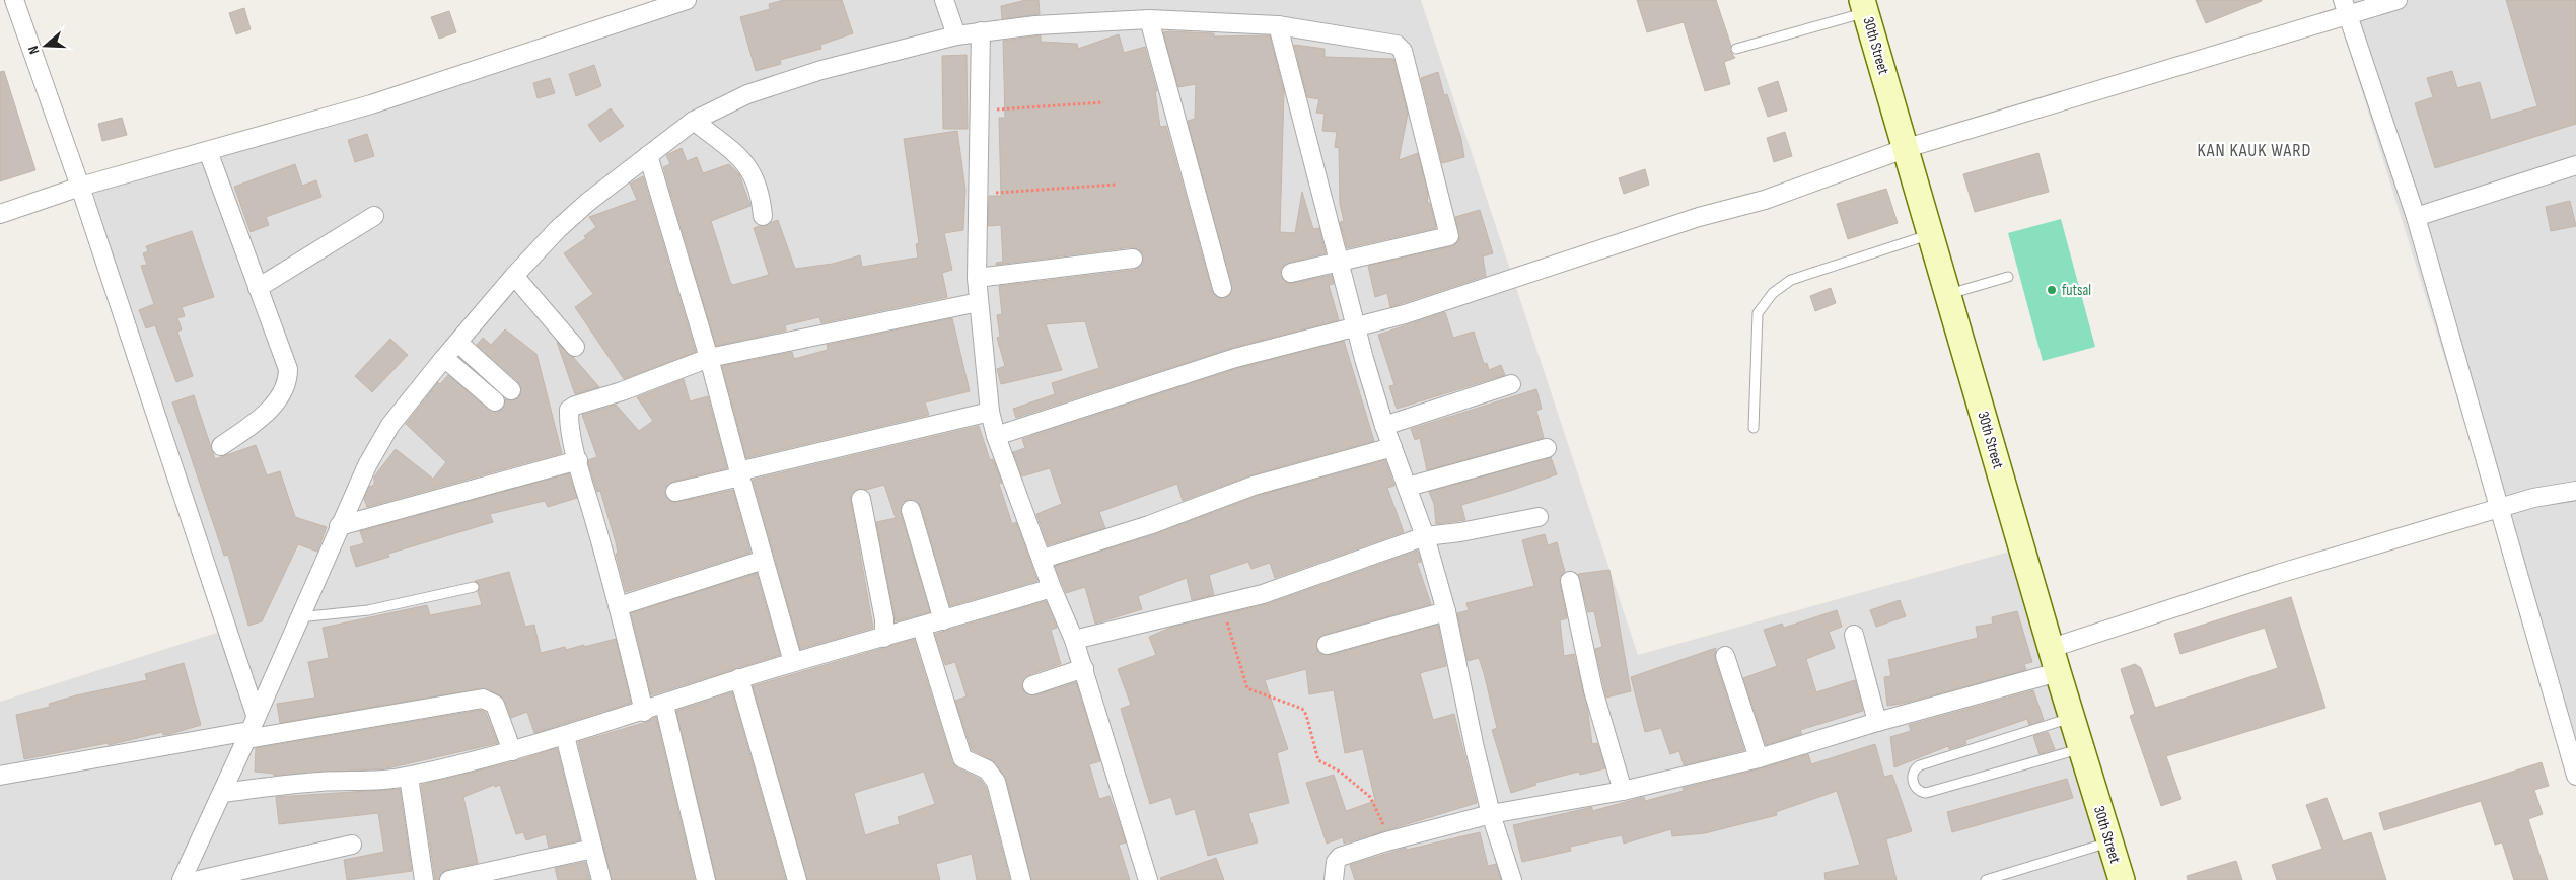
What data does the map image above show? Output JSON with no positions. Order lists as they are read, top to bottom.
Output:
{
  "streets": {
    "main road": ["30th Street"]
  },
  "districts": ["KAN KAUK WARD"],
  "places": ["futsal"],
  "north": "left"
}
